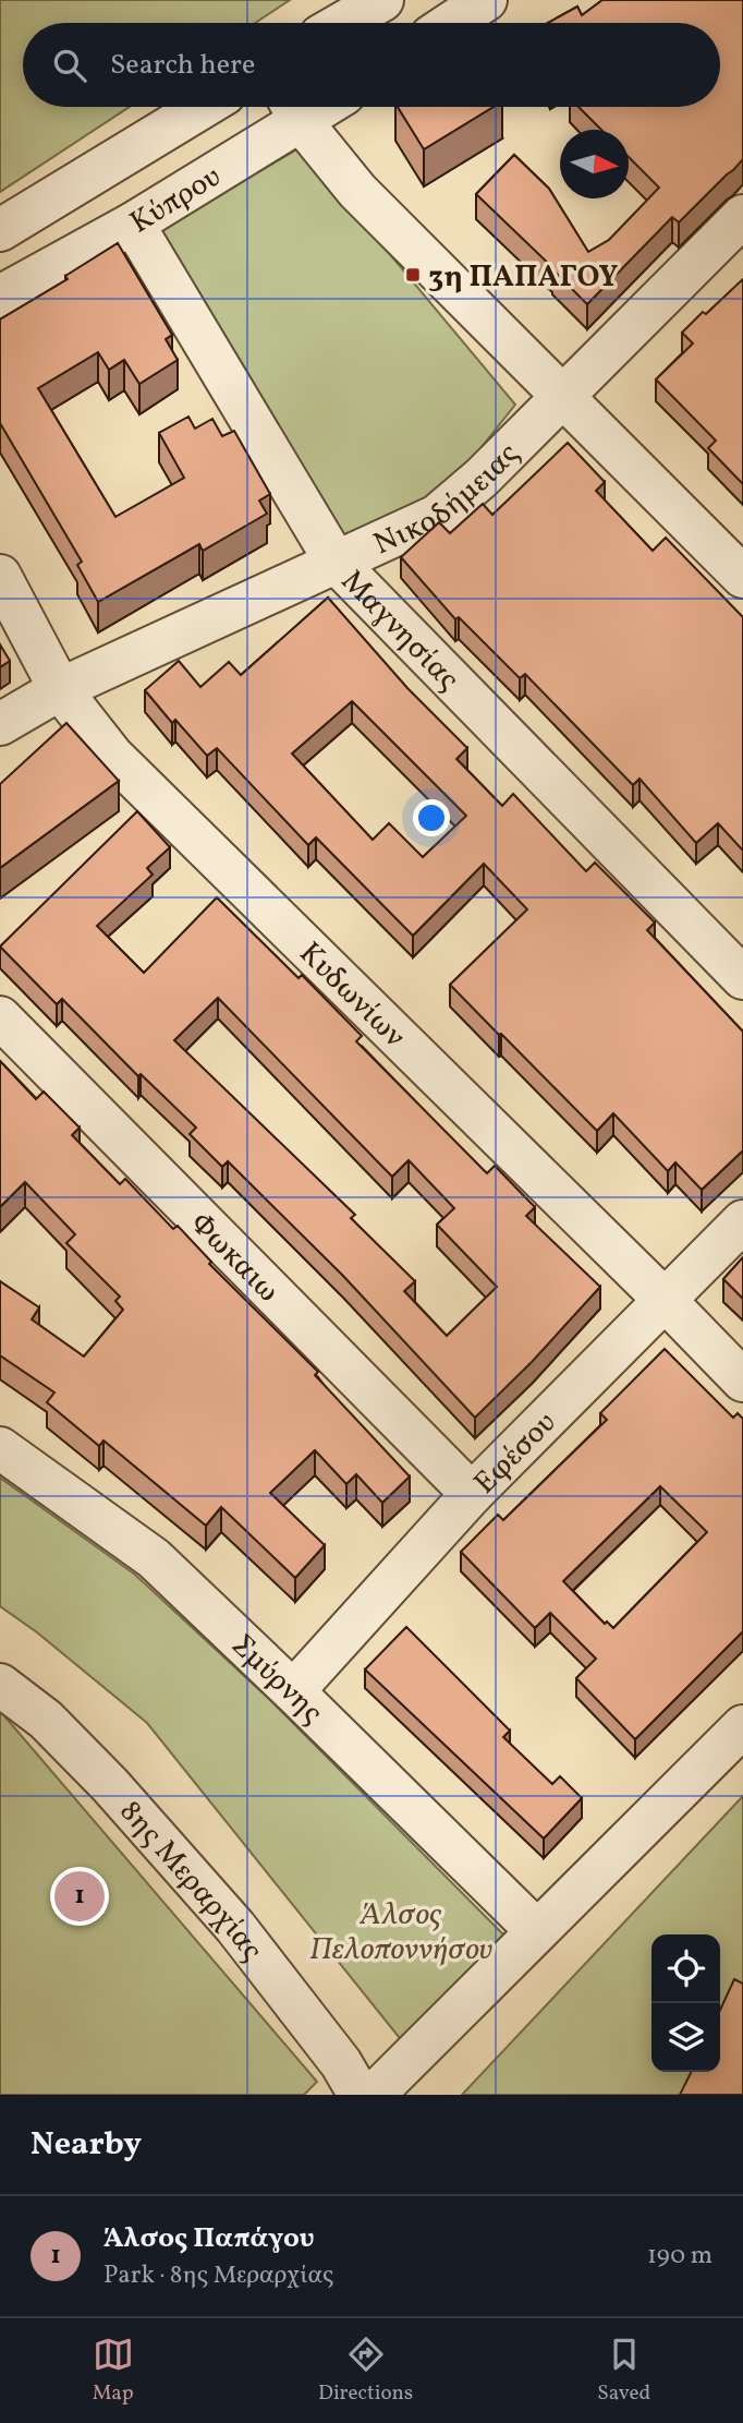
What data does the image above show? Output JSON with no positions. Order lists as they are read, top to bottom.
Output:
{
  "streets": {
    "street": [
      "Κύπρου",
      "Νικοδήμειας",
      "Μαγνησίας",
      "Κυδωνίων",
      "Φωκαιω",
      "Εφέσου",
      "Σμύρνης",
      "8ης Μεραρχίας"
    ]
  },
  "crossings": [
    ["Κύπρου", "Μαγνησίας"],
    ["Νικοδήμειας", "Μαγνησίας"],
    ["Νικοδήμειας", "Κυδωνίων"],
    ["Κυδωνίων", "Εφέσου"],
    ["Φωκαιω", "Εφέσου"],
    ["Εφέσου", "Σμύρνης"]
  ],
  "parks": ["Άλσος Πελοποννήσου"],
  "places": {
    "transit": ["3η ΠΑΠΑΓΟΥ"]
  },
  "north": "right",
  "page": {
    "search": "Search here",
    "pins": "1",
    "heading": "Nearby",
    "list": [
      {
        "mark": "1",
        "name": "Άλσος Παπάγου",
        "note": "Park · 8ης Μεραρχίας",
        "value": "190 m"
      }
    ],
    "nav": ["Map", "Directions", "Saved"]
  }
}
